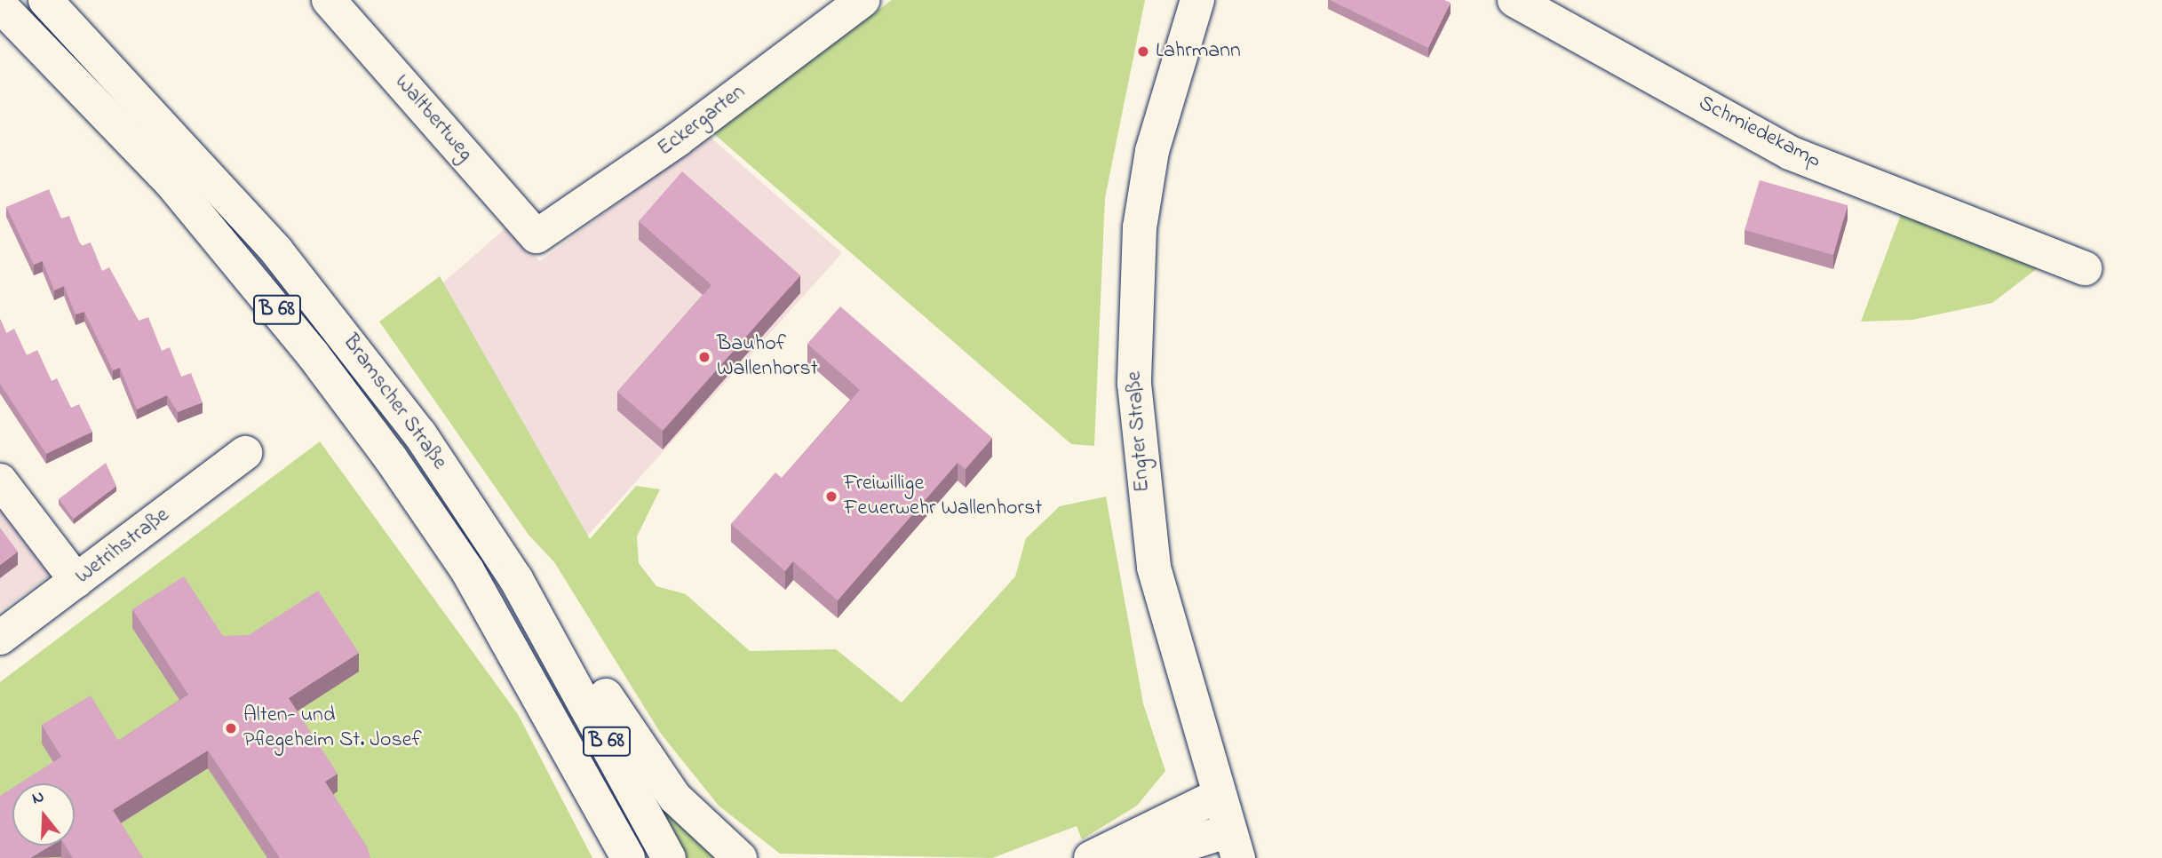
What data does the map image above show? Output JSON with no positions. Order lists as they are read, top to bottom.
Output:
{
  "streets": {
    "main road": [
      "Waltbertweg",
      "Eckergarten",
      "Schmiedekamp",
      "B 68",
      "Bramscher Straße",
      "Engter Straße",
      "Wetrihstraße"
    ]
  },
  "crossings": [
    ["Waltbertweg", "Eckergarten"]
  ],
  "places": [
    "Lahrmann",
    "Bauhof Wallenhorst",
    "Freiwillige Feuerwehr Wallenhorst",
    "Alten- und Pflegeheim St. Josef"
  ],
  "north": "top"
}
